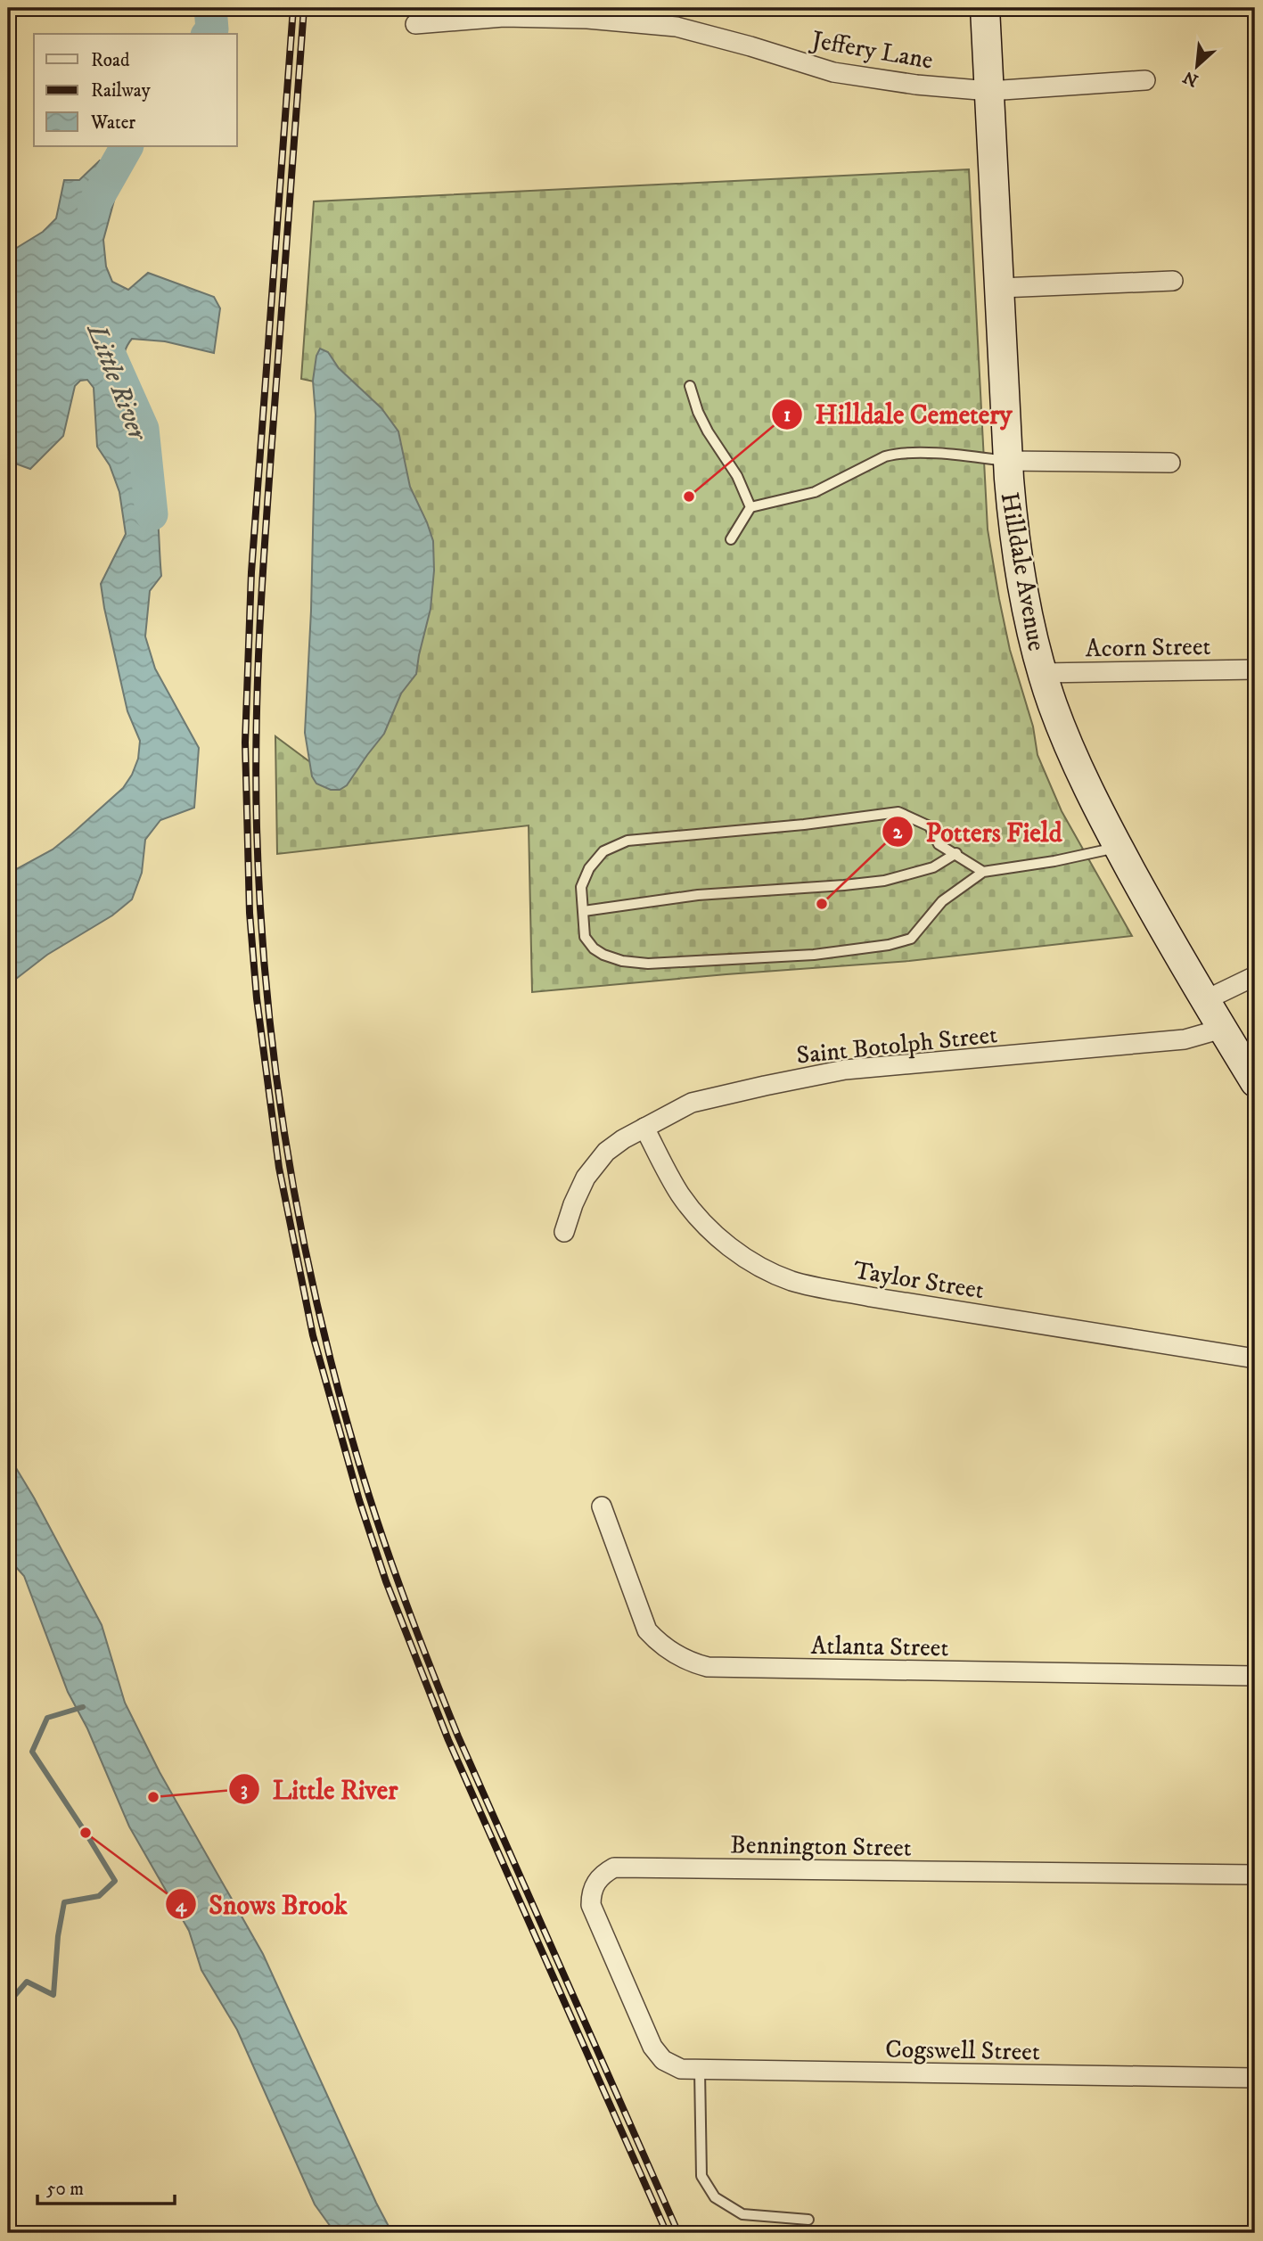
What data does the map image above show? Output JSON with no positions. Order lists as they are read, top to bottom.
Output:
{
  "streets": {
    "main road": ["Hilldale Avenue"],
    "street": [
      "Jeffery Lane",
      "Acorn Street",
      "Saint Botolph Street",
      "Taylor Street",
      "Atlanta Street",
      "Bennington Street",
      "Cogswell Street"
    ]
  },
  "crossings": [
    ["Jeffery Lane", "Hilldale Avenue"],
    ["Hilldale Avenue", "Acorn Street"],
    ["Hilldale Avenue", "Saint Botolph Street"],
    ["Saint Botolph Street", "Taylor Street"],
    ["Bennington Street", "Cogswell Street"]
  ],
  "water": ["Little River"],
  "places": [
    "Hilldale Cemetery",
    "Potters Field",
    "Little River",
    "Snows Brook"
  ],
  "legend": ["Road", "Railway", "Water"],
  "scale_bar": "50 m",
  "north": "bottom left"
}
